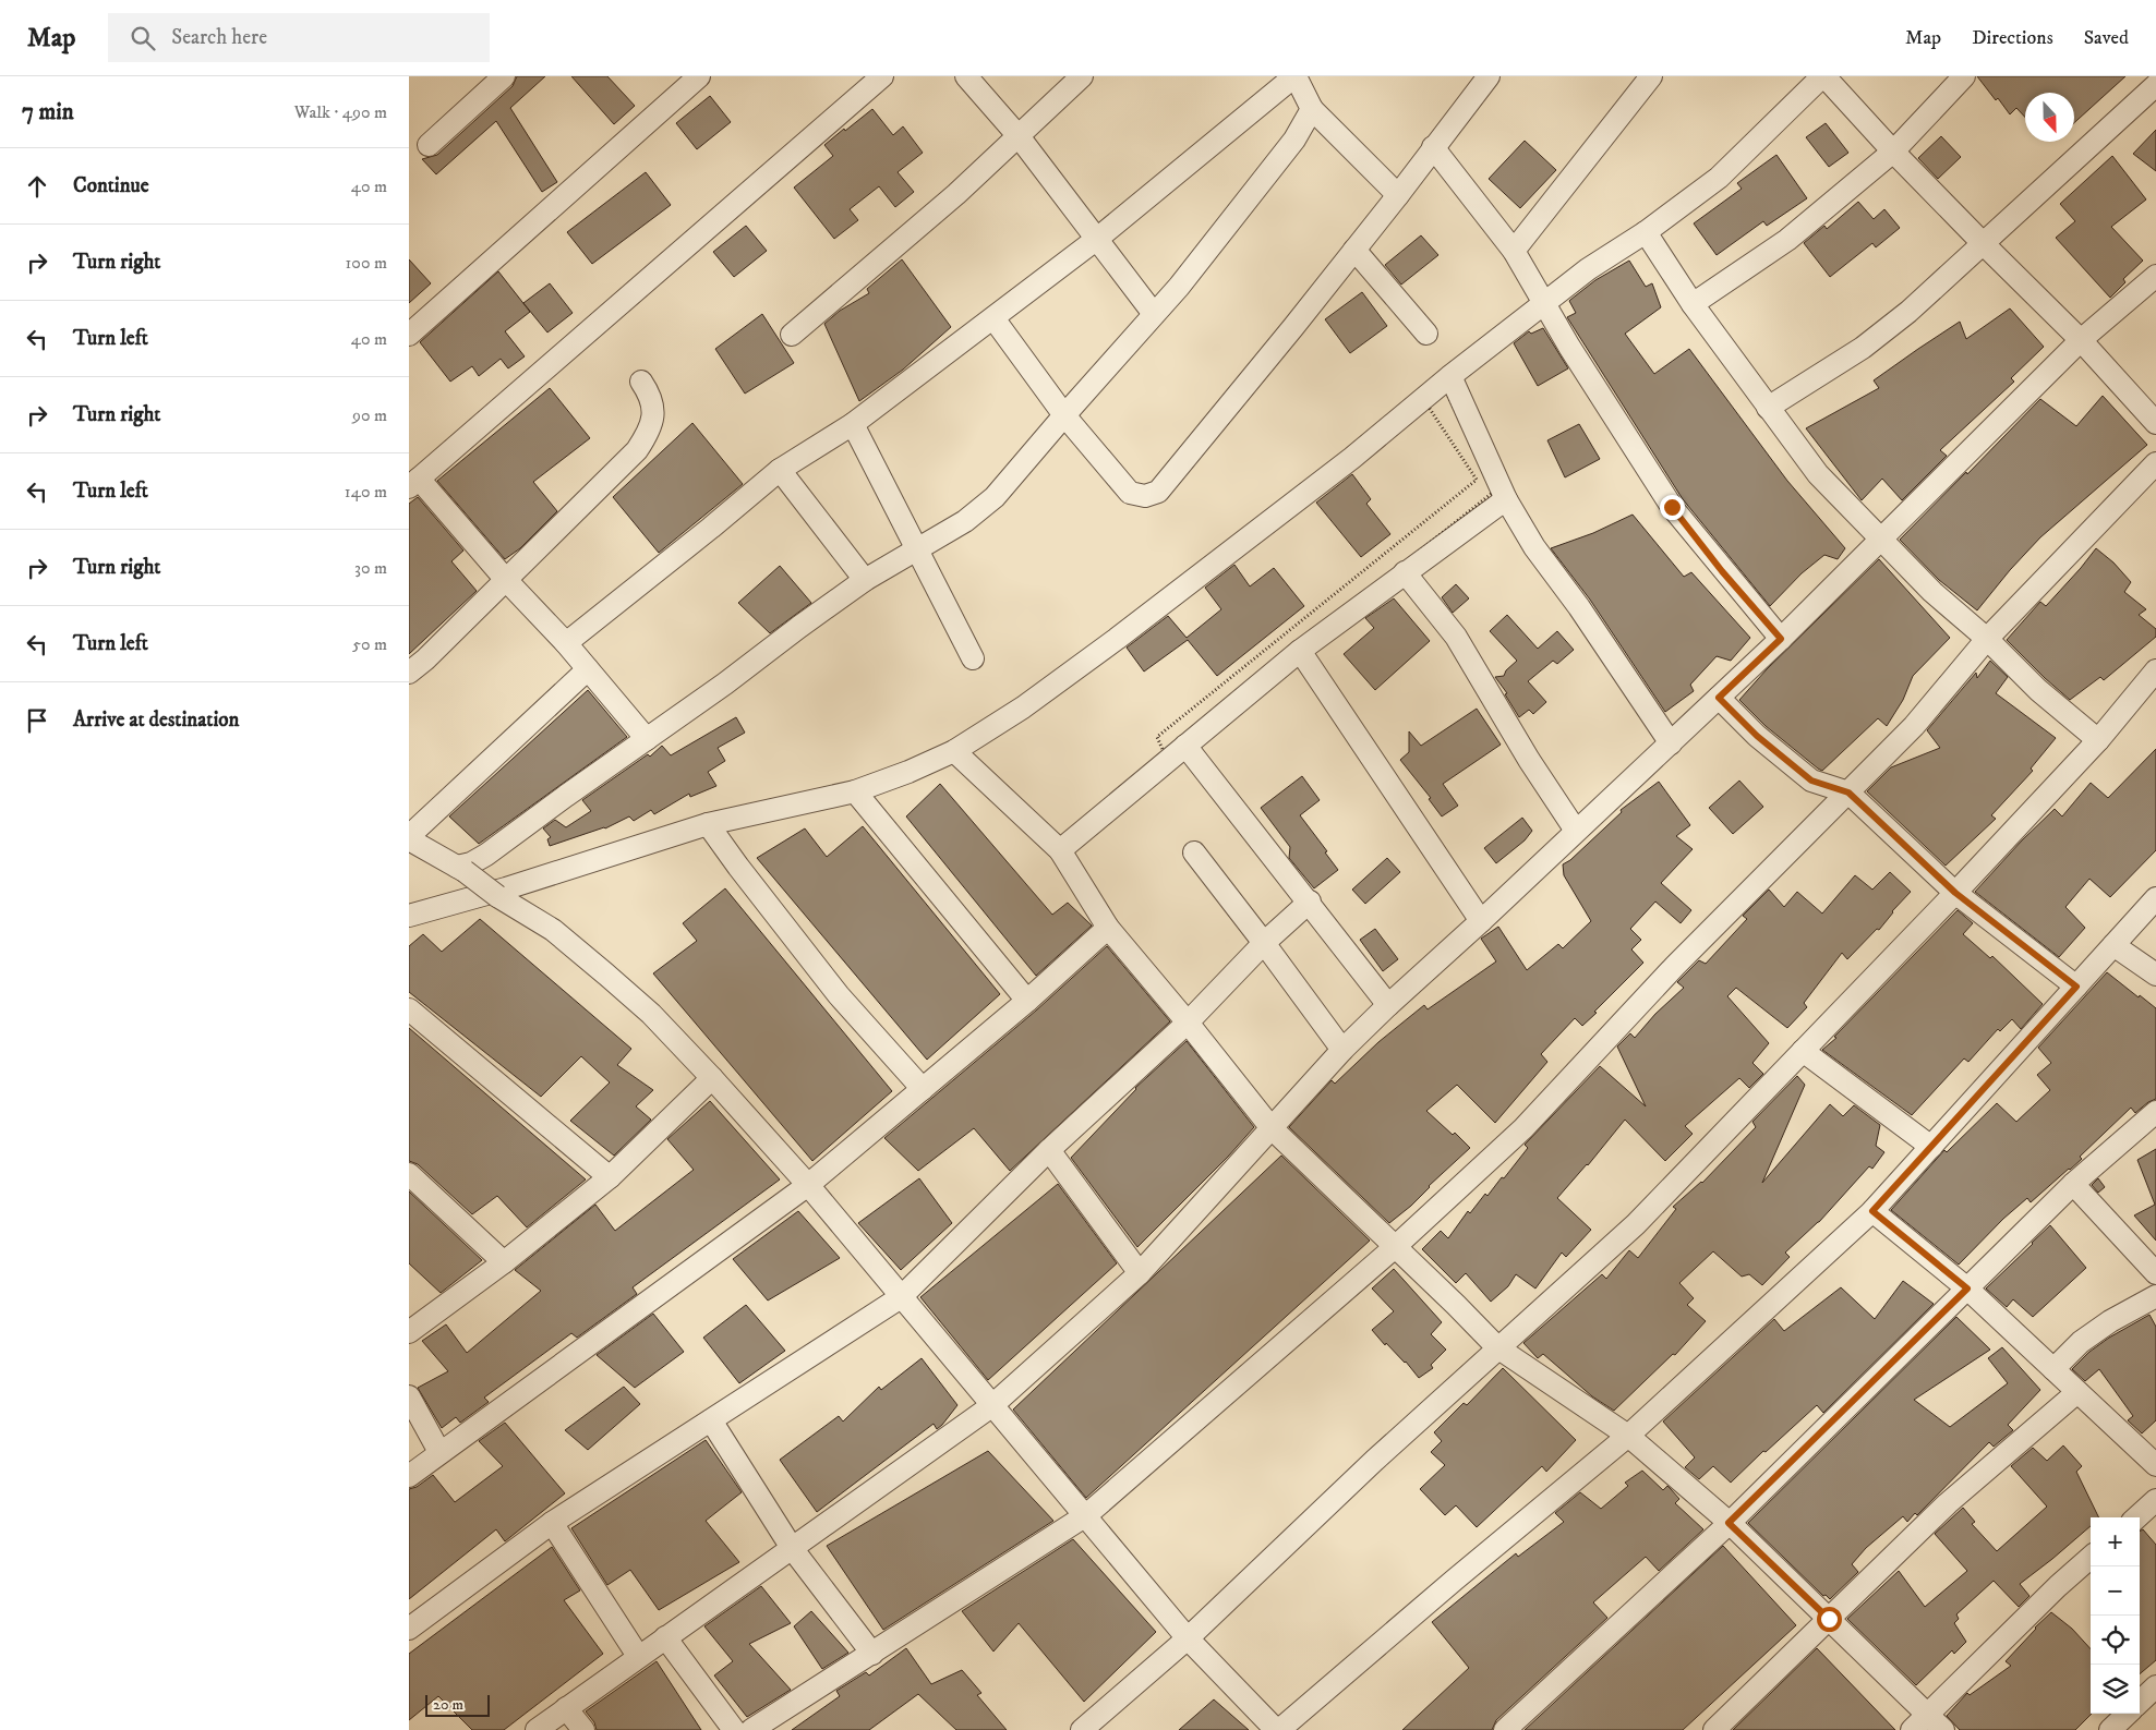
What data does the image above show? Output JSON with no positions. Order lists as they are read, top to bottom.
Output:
{
  "scale_bar": "20 m",
  "north": "bottom",
  "page": {
    "header": "Map",
    "search": "Search here",
    "nav": ["Map", "Directions", "Saved"],
    "heading": ["7 min", "Walk · 490 m"],
    "list": [
      ["Continue", "40 m"],
      ["Turn right", "100 m"],
      ["Turn left", "40 m"],
      ["Turn right", "90 m"],
      ["Turn left", "140 m"],
      ["Turn right", "30 m"],
      ["Turn left", "50 m"],
      "Arrive at destination"
    ],
    "map_buttons": ["+", "−"],
    "scale": "20 m"
  }
}
